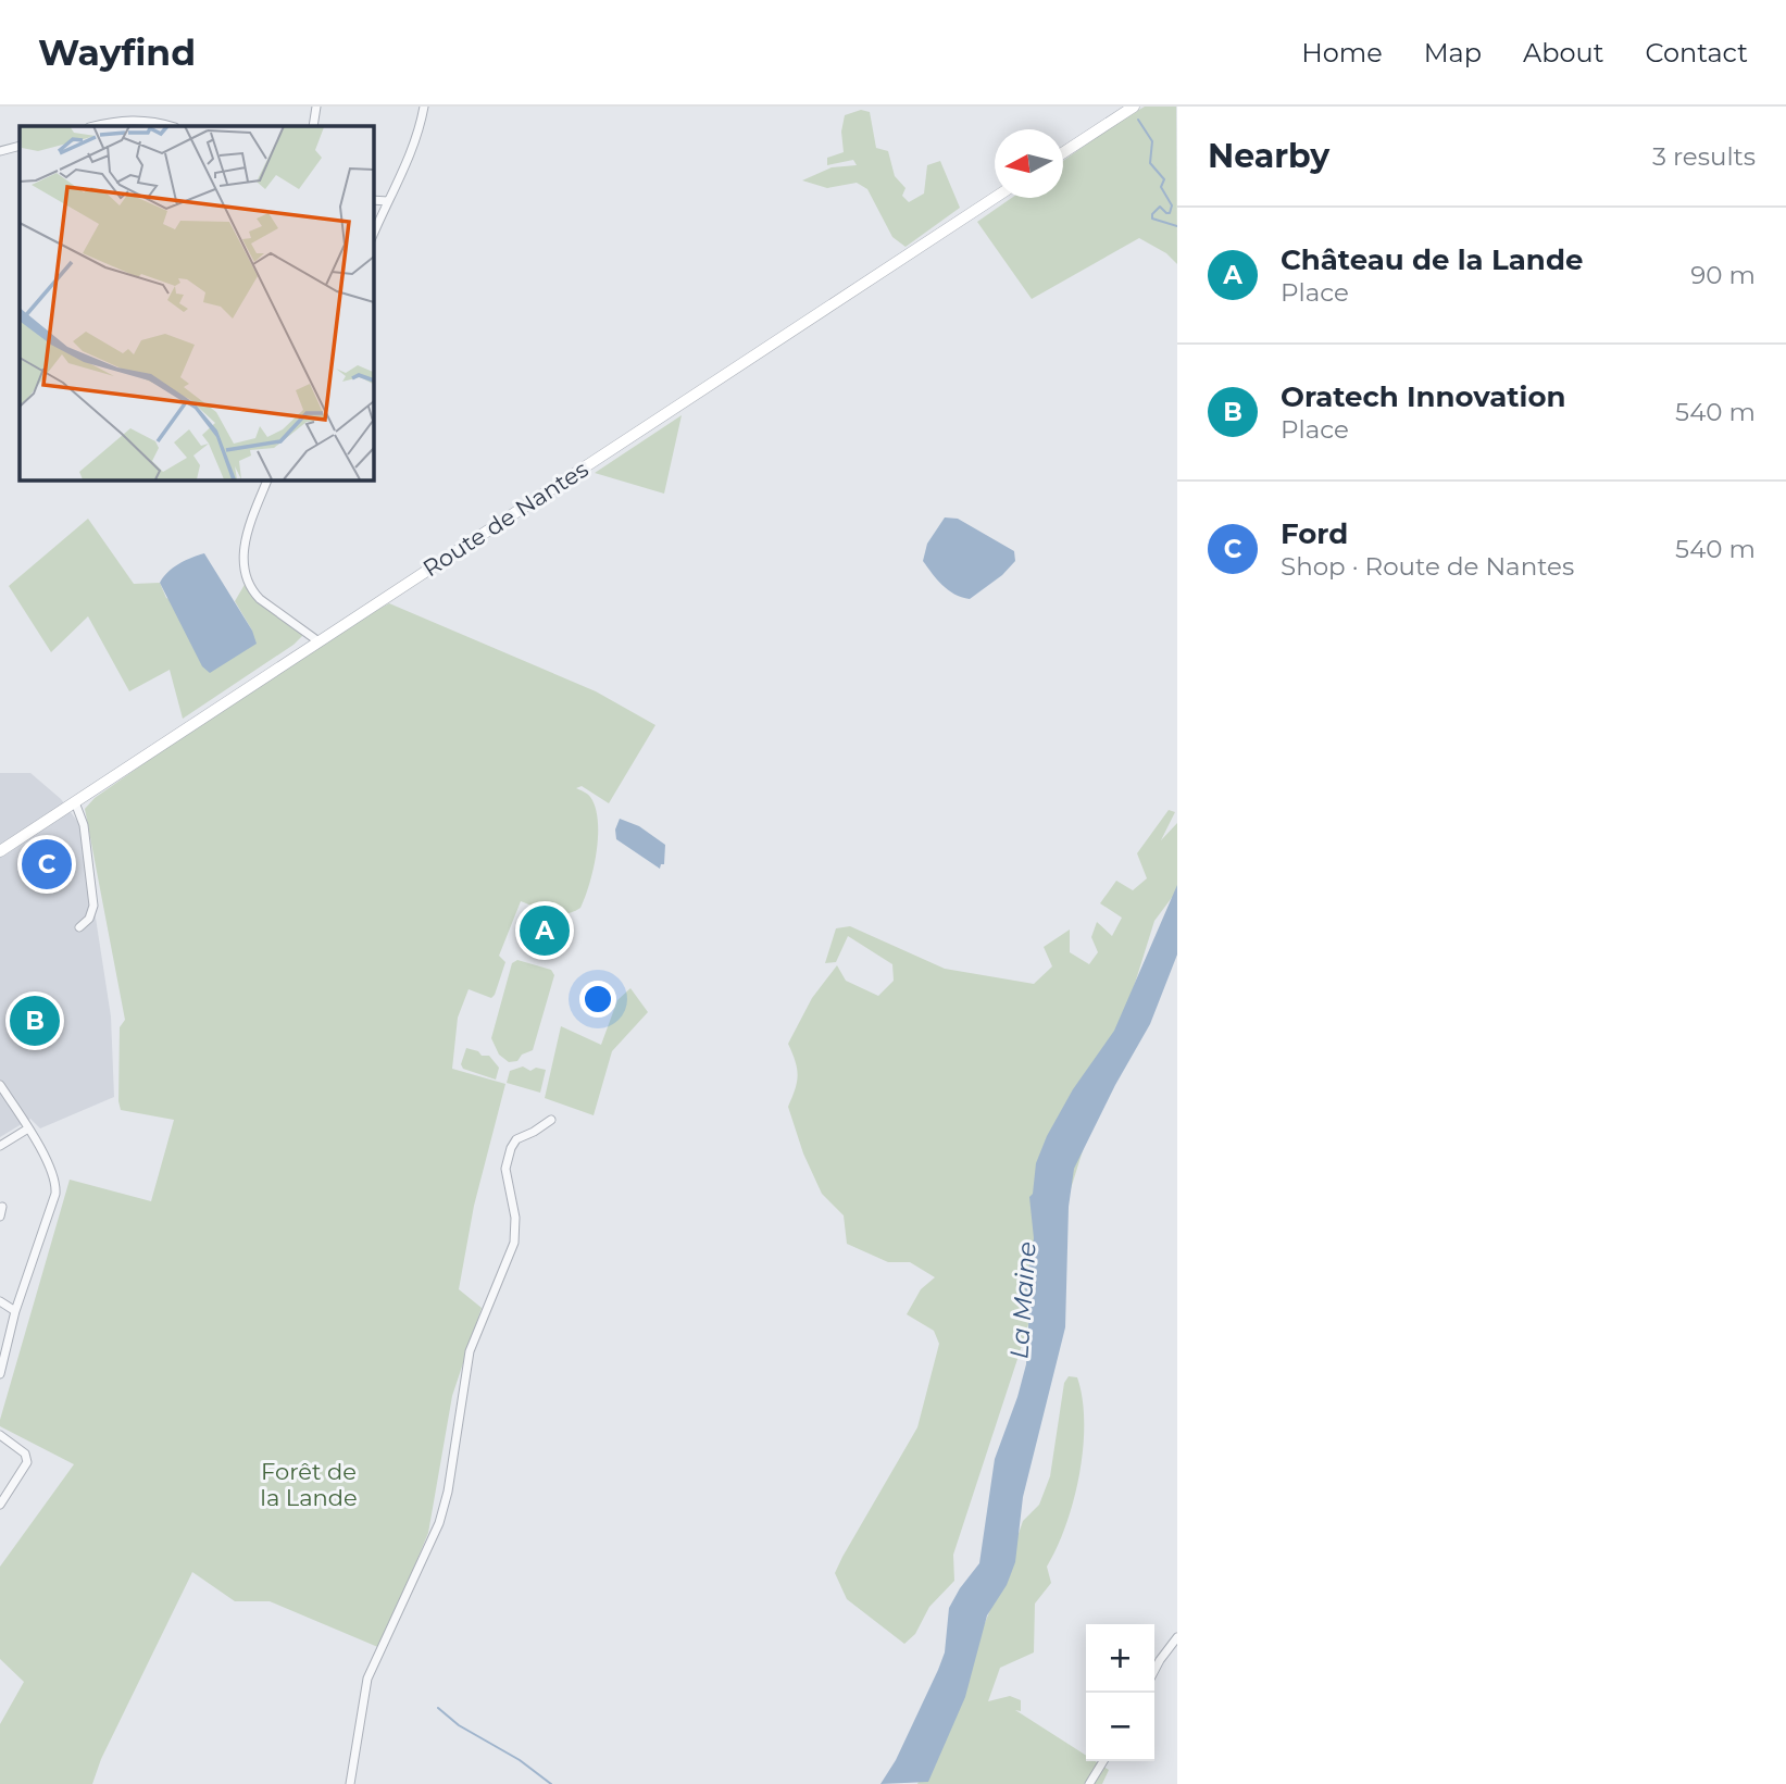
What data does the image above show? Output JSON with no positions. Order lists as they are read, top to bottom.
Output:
{
  "streets": {
    "main road": ["Route de Nantes"]
  },
  "water": ["La Maine"],
  "parks": ["Forêt de la Lande"],
  "north": "left",
  "page": {
    "header": "Wayfind",
    "nav": [
      "Home",
      "Map",
      "About",
      "Contact"
    ],
    "heading": ["Nearby", "3 results"],
    "list": [
      {
        "mark": "A",
        "name": "Château de la Lande",
        "note": "Place",
        "value": "90 m"
      },
      {
        "mark": "B",
        "name": "Oratech Innovation",
        "note": "Place",
        "value": "540 m"
      },
      {
        "mark": "C",
        "name": "Ford",
        "note": "Shop · Route de Nantes",
        "value": "540 m"
      }
    ],
    "pins": ["C", "A", "B"],
    "map_buttons": ["+", "−"]
  }
}
